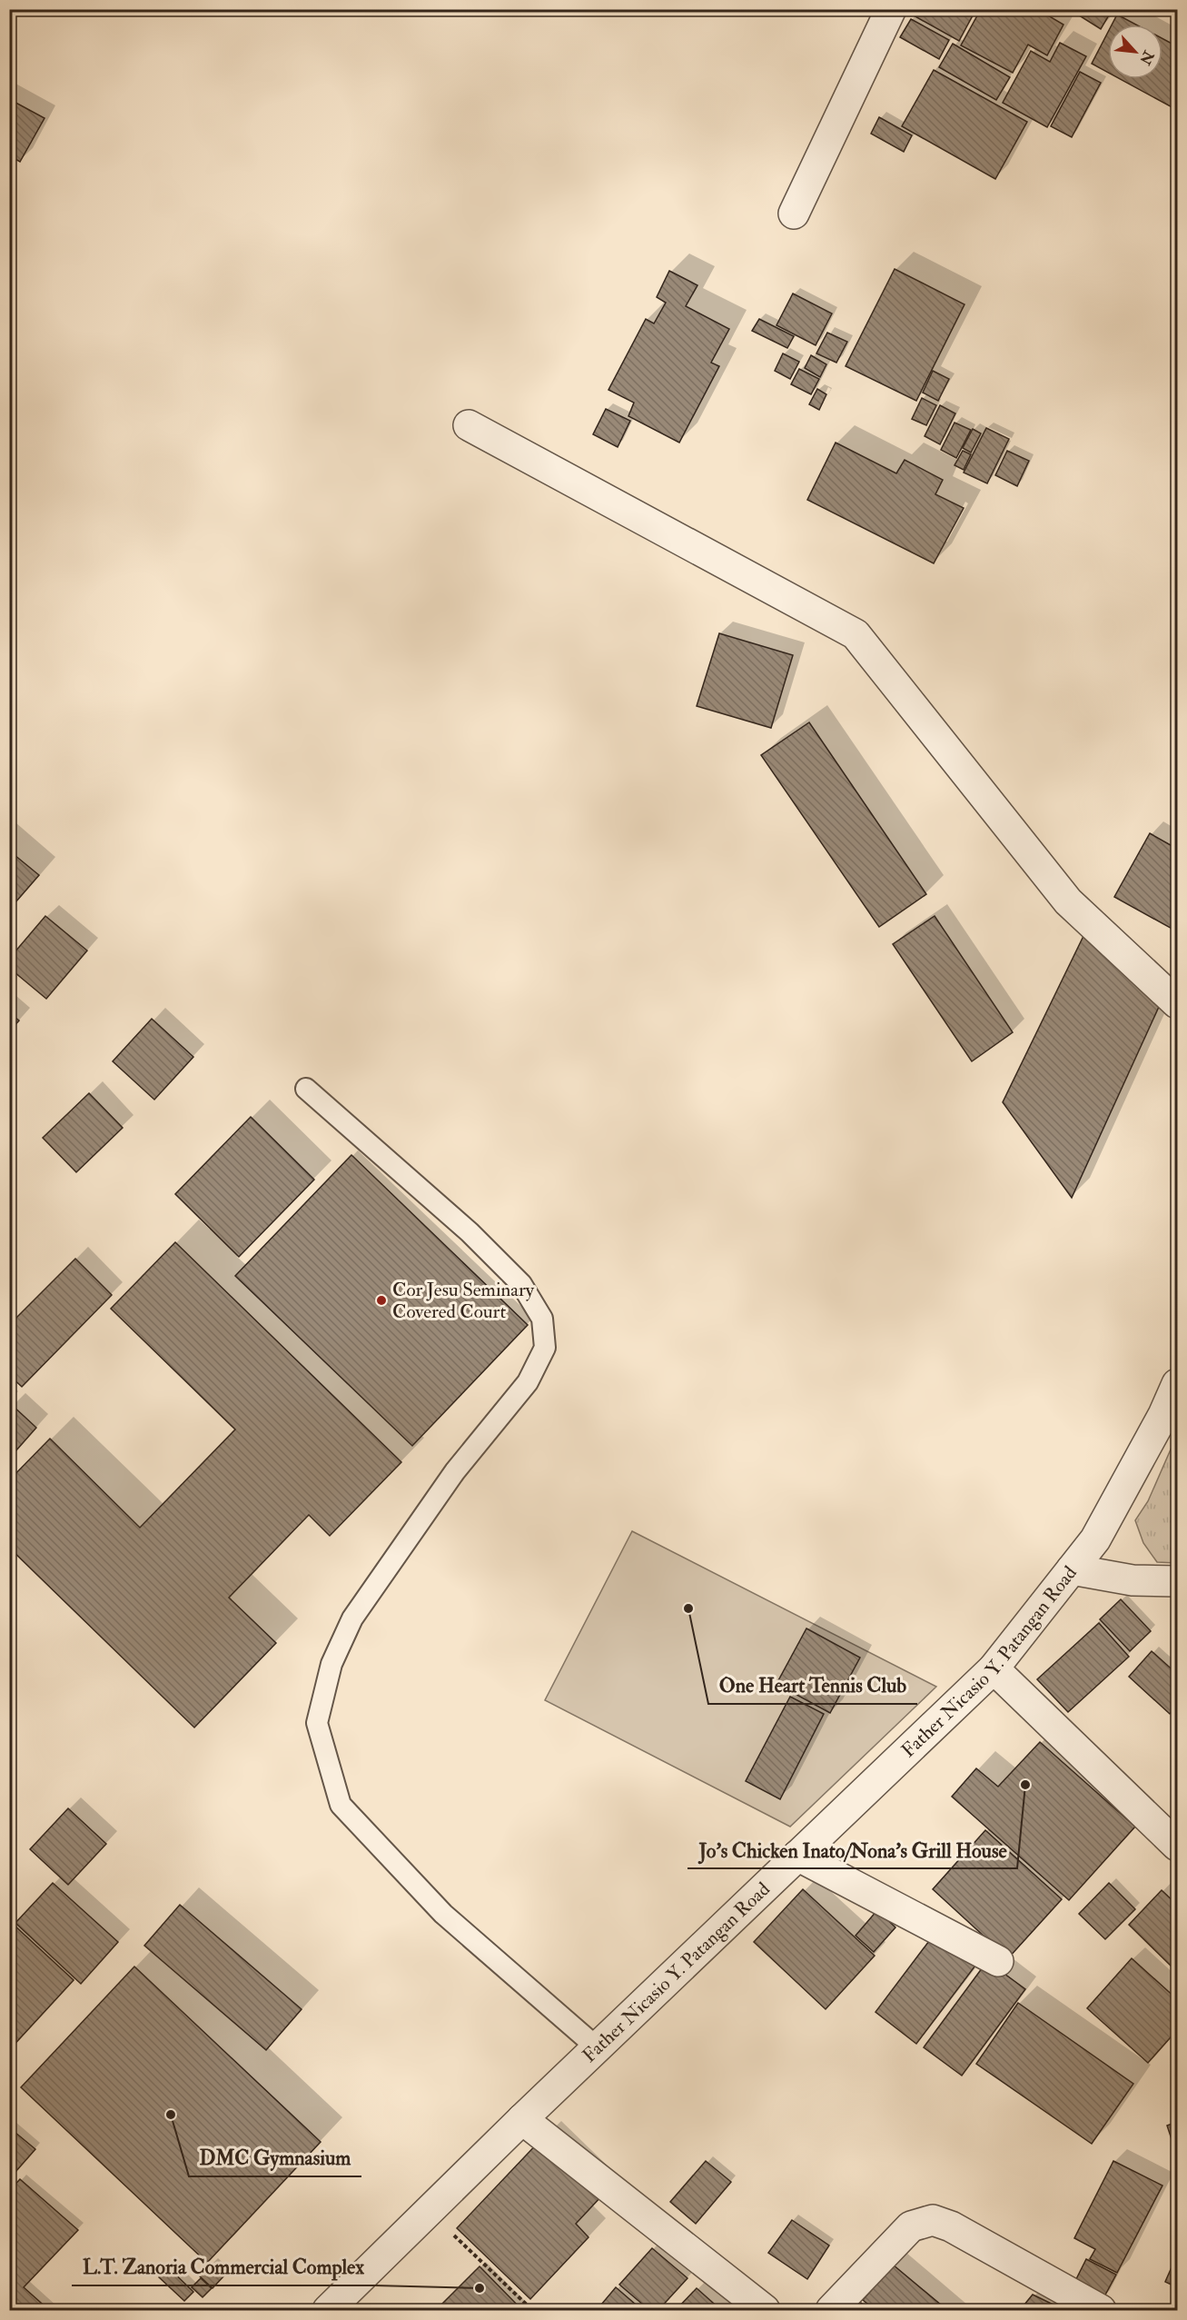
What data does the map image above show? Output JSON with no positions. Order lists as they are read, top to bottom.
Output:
{
  "streets": {
    "street": ["Father Nicasio Y. Patangan Road"]
  },
  "places": [
    "Cor Jesu Seminary Covered Court",
    "One Heart Tennis Club",
    "Jo's Chicken Inato/Nona's Grill House",
    "DMC Gymnasium",
    "L.T. Zanoria Commercial Complex"
  ],
  "north": "bottom right"
}
